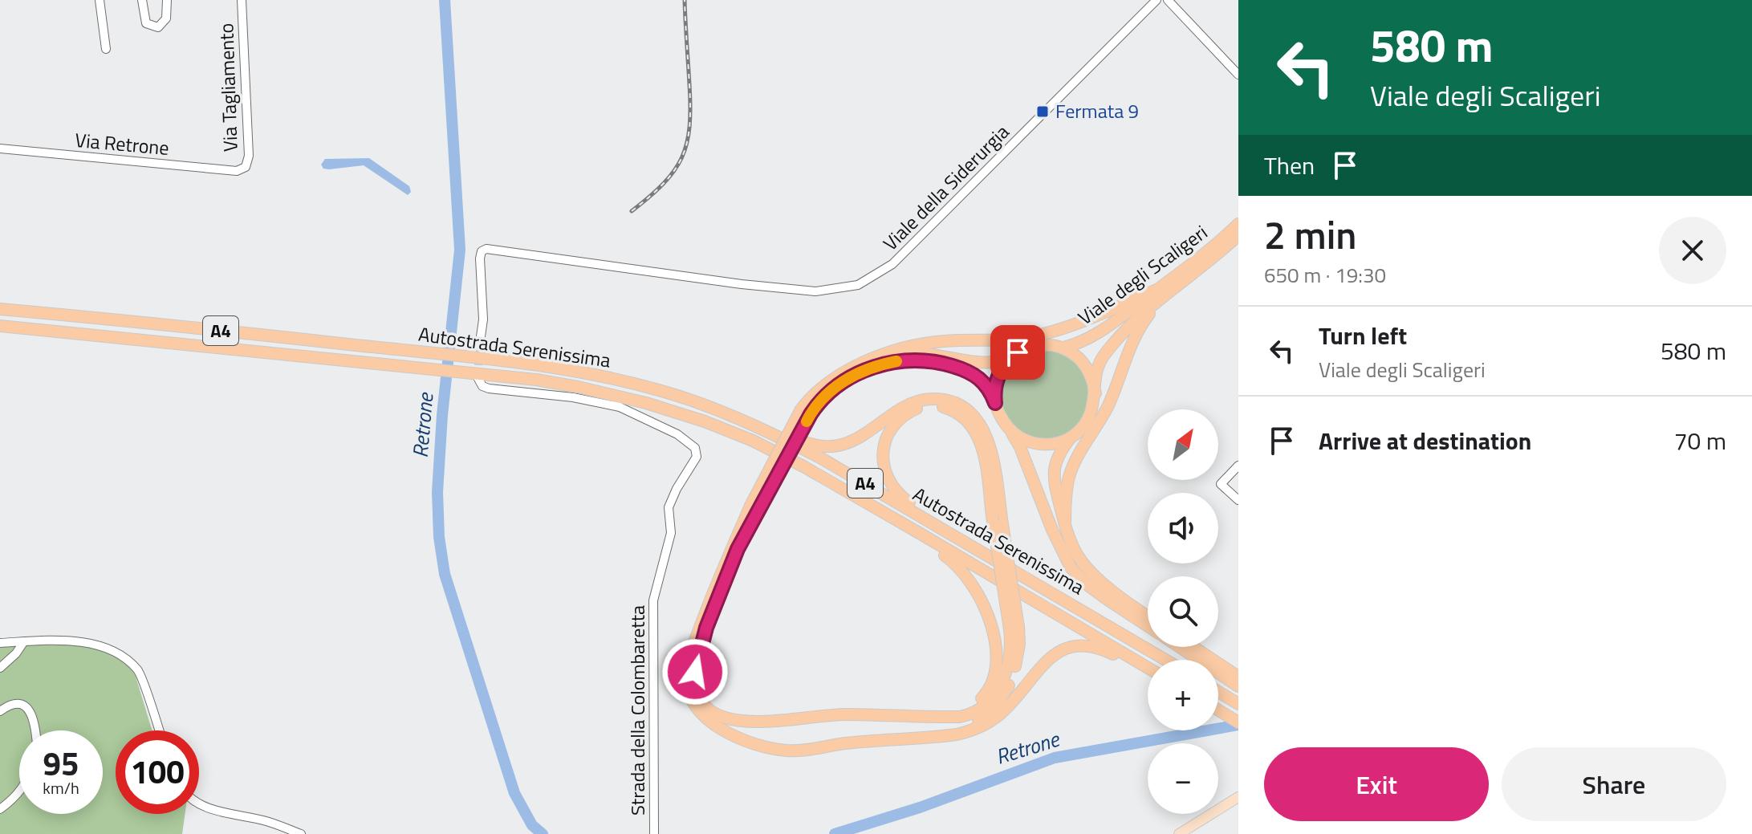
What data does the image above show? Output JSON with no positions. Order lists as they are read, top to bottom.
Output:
{
  "streets": {
    "highway": ["Viale degli Scaligeri", "A4", "Autostrada Serenissima"],
    "street": [
      "Via Tagliamento",
      "Via Retrone",
      "Viale della Siderurgia",
      "Strada della Colombaretta"
    ]
  },
  "crossings": [
    ["Via Tagliamento", "Via Retrone"]
  ],
  "water": ["Retrone"],
  "places": {
    "transit": ["Fermata 9"]
  },
  "north": "top right",
  "page": {
    "turn": ["580 m", "Viale degli Scaligeri"],
    "then": "Then",
    "heading": ["2 min", "650 m · 19:30"],
    "list": [
      {
        "name": "Turn left",
        "note": "Viale degli Scaligeri",
        "value": "580 m"
      },
      {
        "name": "Arrive at destination",
        "value": "70 m"
      }
    ],
    "map_buttons": ["+", "−"],
    "speed": "95 km/h",
    "limit": "100",
    "buttons": ["Exit", "Share"]
  }
}
